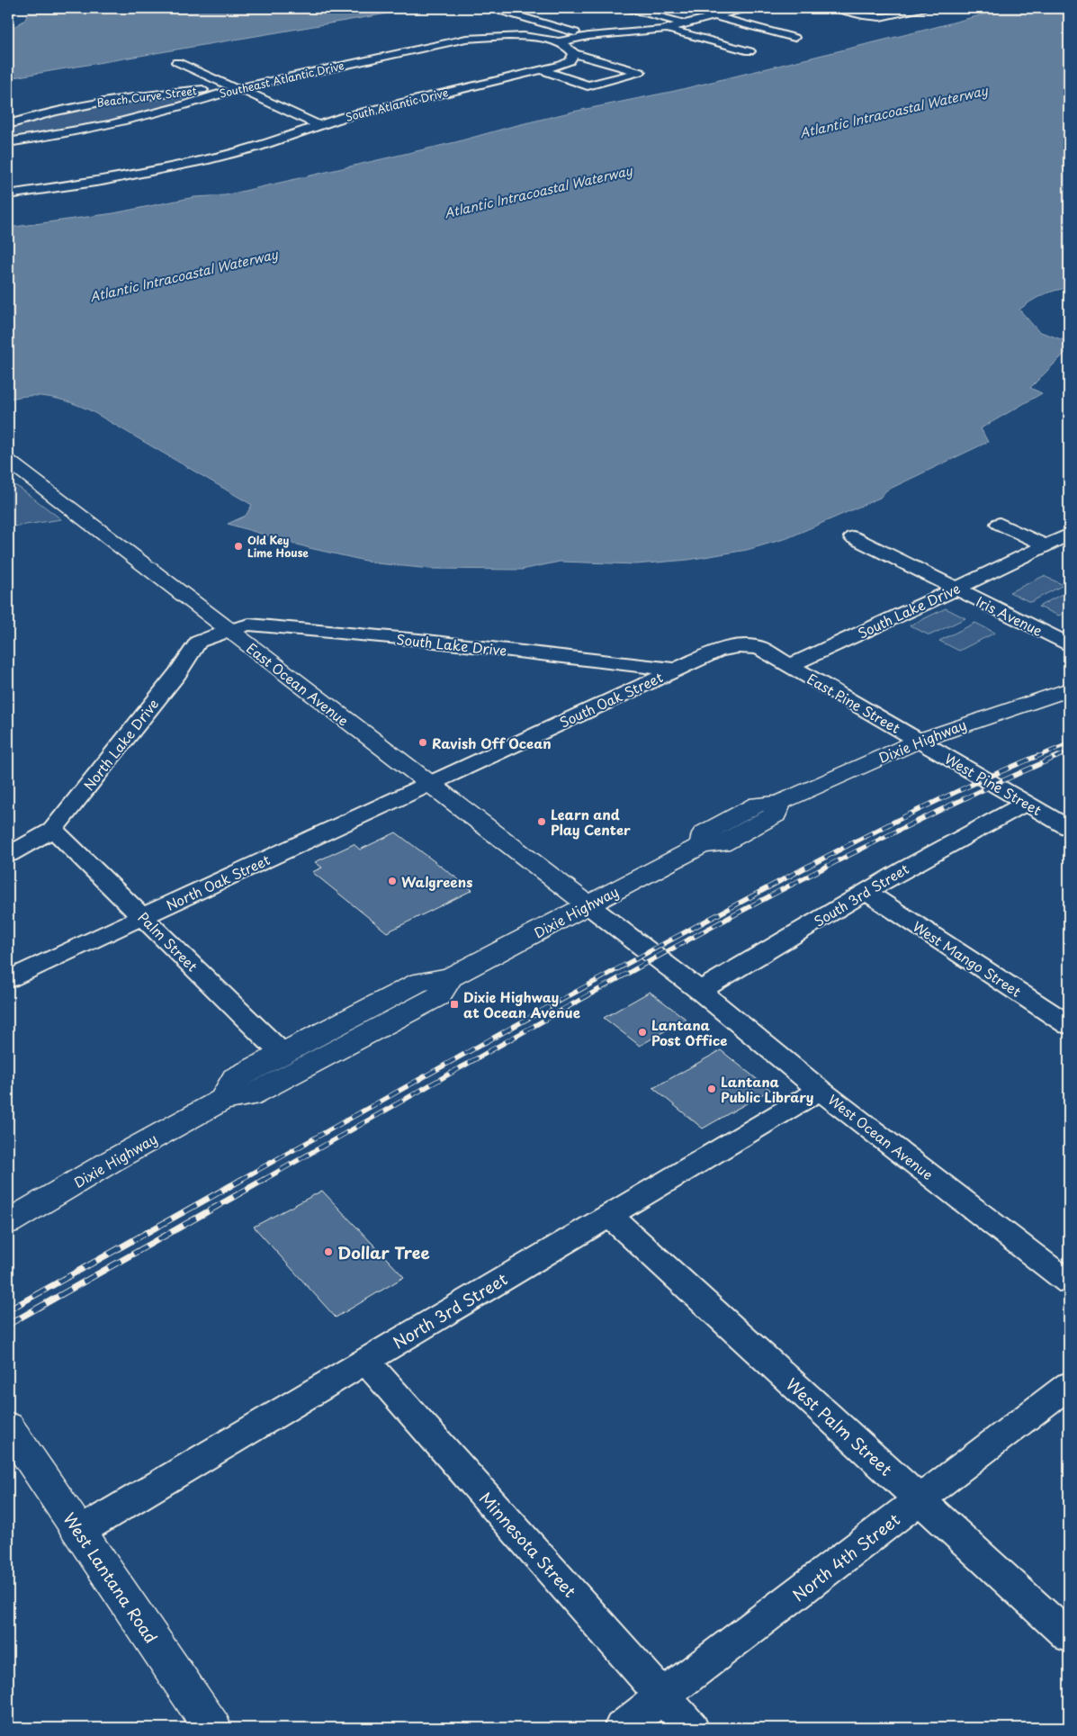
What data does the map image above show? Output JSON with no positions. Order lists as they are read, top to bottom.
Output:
{
  "streets": {
    "main road": ["East Ocean Avenue", "Dixie Highway", "West Lantana Road"],
    "street": [
      "Southeast Atlantic Drive",
      "Beach Curve Street",
      "South Atlantic Drive",
      "South Lake Drive",
      "Iris Avenue",
      "South Oak Street",
      "East Pine Street",
      "North Lake Drive",
      "West Pine Street",
      "North Oak Street",
      "South 3rd Street",
      "Palm Street",
      "West Mango Street",
      "West Ocean Avenue",
      "North 3rd Street",
      "West Palm Street",
      "Minnesota Street",
      "North 4th Street"
    ]
  },
  "crossings": [
    ["Southeast Atlantic Drive", "Beach Curve Street"],
    ["South Lake Drive", "Iris Avenue"],
    ["South Lake Drive", "East Ocean Avenue"],
    ["South Lake Drive", "South Oak Street"],
    ["South Lake Drive", "East Pine Street"],
    ["South Lake Drive", "North Lake Drive"],
    ["East Ocean Avenue", "South Oak Street"],
    ["East Ocean Avenue", "Dixie Highway"],
    ["East Ocean Avenue", "North Lake Drive"],
    ["East Ocean Avenue", "North Oak Street"],
    ["East Ocean Avenue", "West Ocean Avenue"],
    ["South Oak Street", "East Pine Street"],
    ["South Oak Street", "North Oak Street"],
    ["East Pine Street", "Dixie Highway"],
    ["East Pine Street", "West Pine Street"],
    ["Dixie Highway", "West Pine Street"],
    ["Dixie Highway", "Palm Street"],
    ["Dixie Highway", "West Ocean Avenue"],
    ["North Lake Drive", "Palm Street"],
    ["West Pine Street", "South 3rd Street"],
    ["North Oak Street", "Palm Street"],
    ["South 3rd Street", "West Mango Street"],
    ["South 3rd Street", "West Ocean Avenue"],
    ["West Ocean Avenue", "North 3rd Street"],
    ["North 3rd Street", "West Palm Street"],
    ["North 3rd Street", "Minnesota Street"],
    ["North 3rd Street", "West Lantana Road"],
    ["West Palm Street", "North 4th Street"],
    ["Minnesota Street", "North 4th Street"]
  ],
  "water": ["Atlantic Intracoastal Waterway"],
  "places": {
    "other": [
      "Old Key Lime House",
      "Ravish Off Ocean",
      "Learn and Play Center",
      "Walgreens",
      "Lantana Post Office",
      "Lantana Public Library",
      "Dollar Tree"
    ],
    "transit": ["Dixie Highway at Ocean Avenue"]
  }
}
